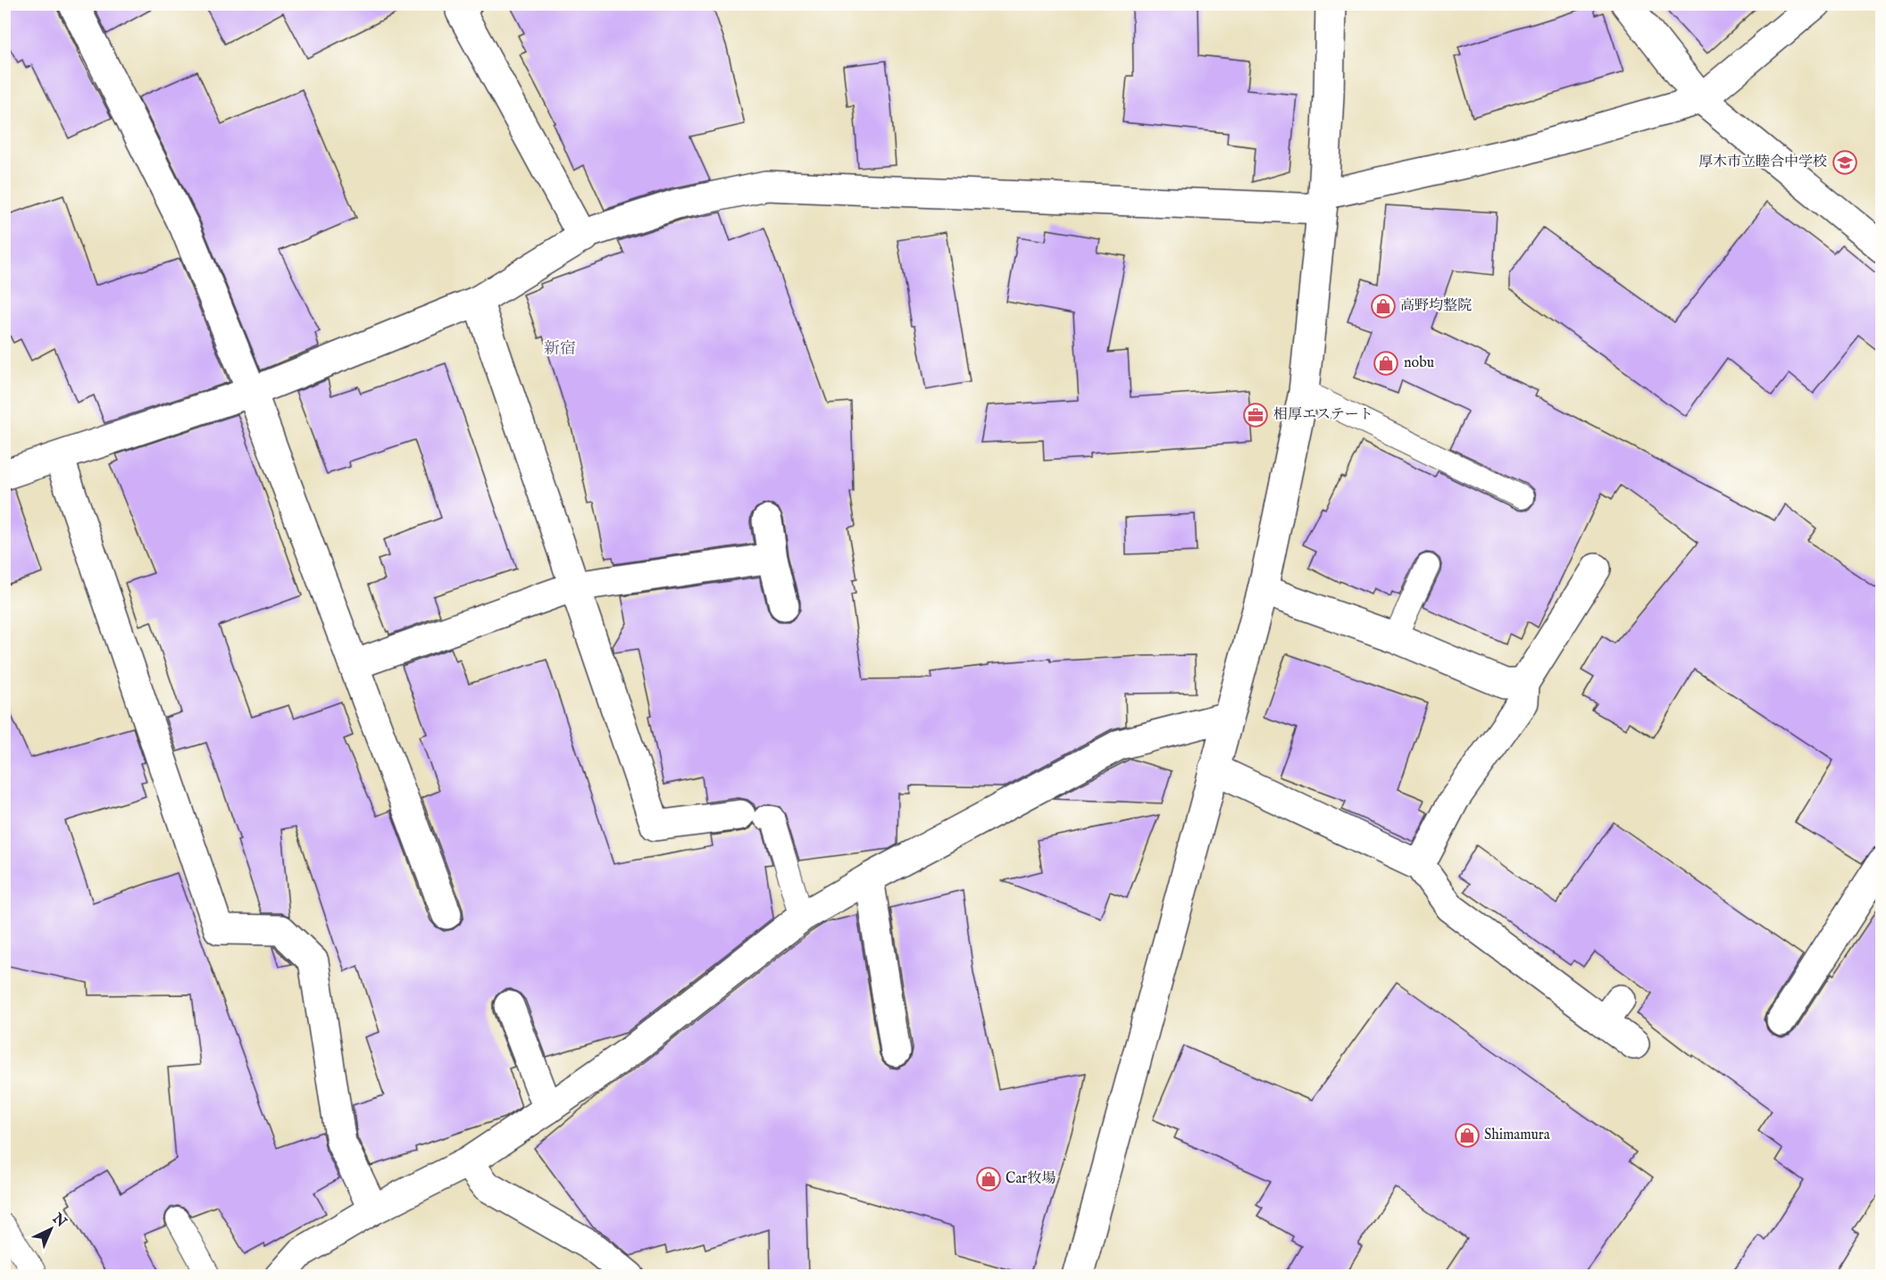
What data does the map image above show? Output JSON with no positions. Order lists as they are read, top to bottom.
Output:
{
  "districts": ["新宿"],
  "places": {
    "school or university": ["厚木市立睦合中学校"],
    "shop": [
      "高野均整院",
      "nobu",
      "Shimamura",
      "Car牧場"
    ],
    "office": ["相厚エステート"]
  },
  "north": "top right"
}
